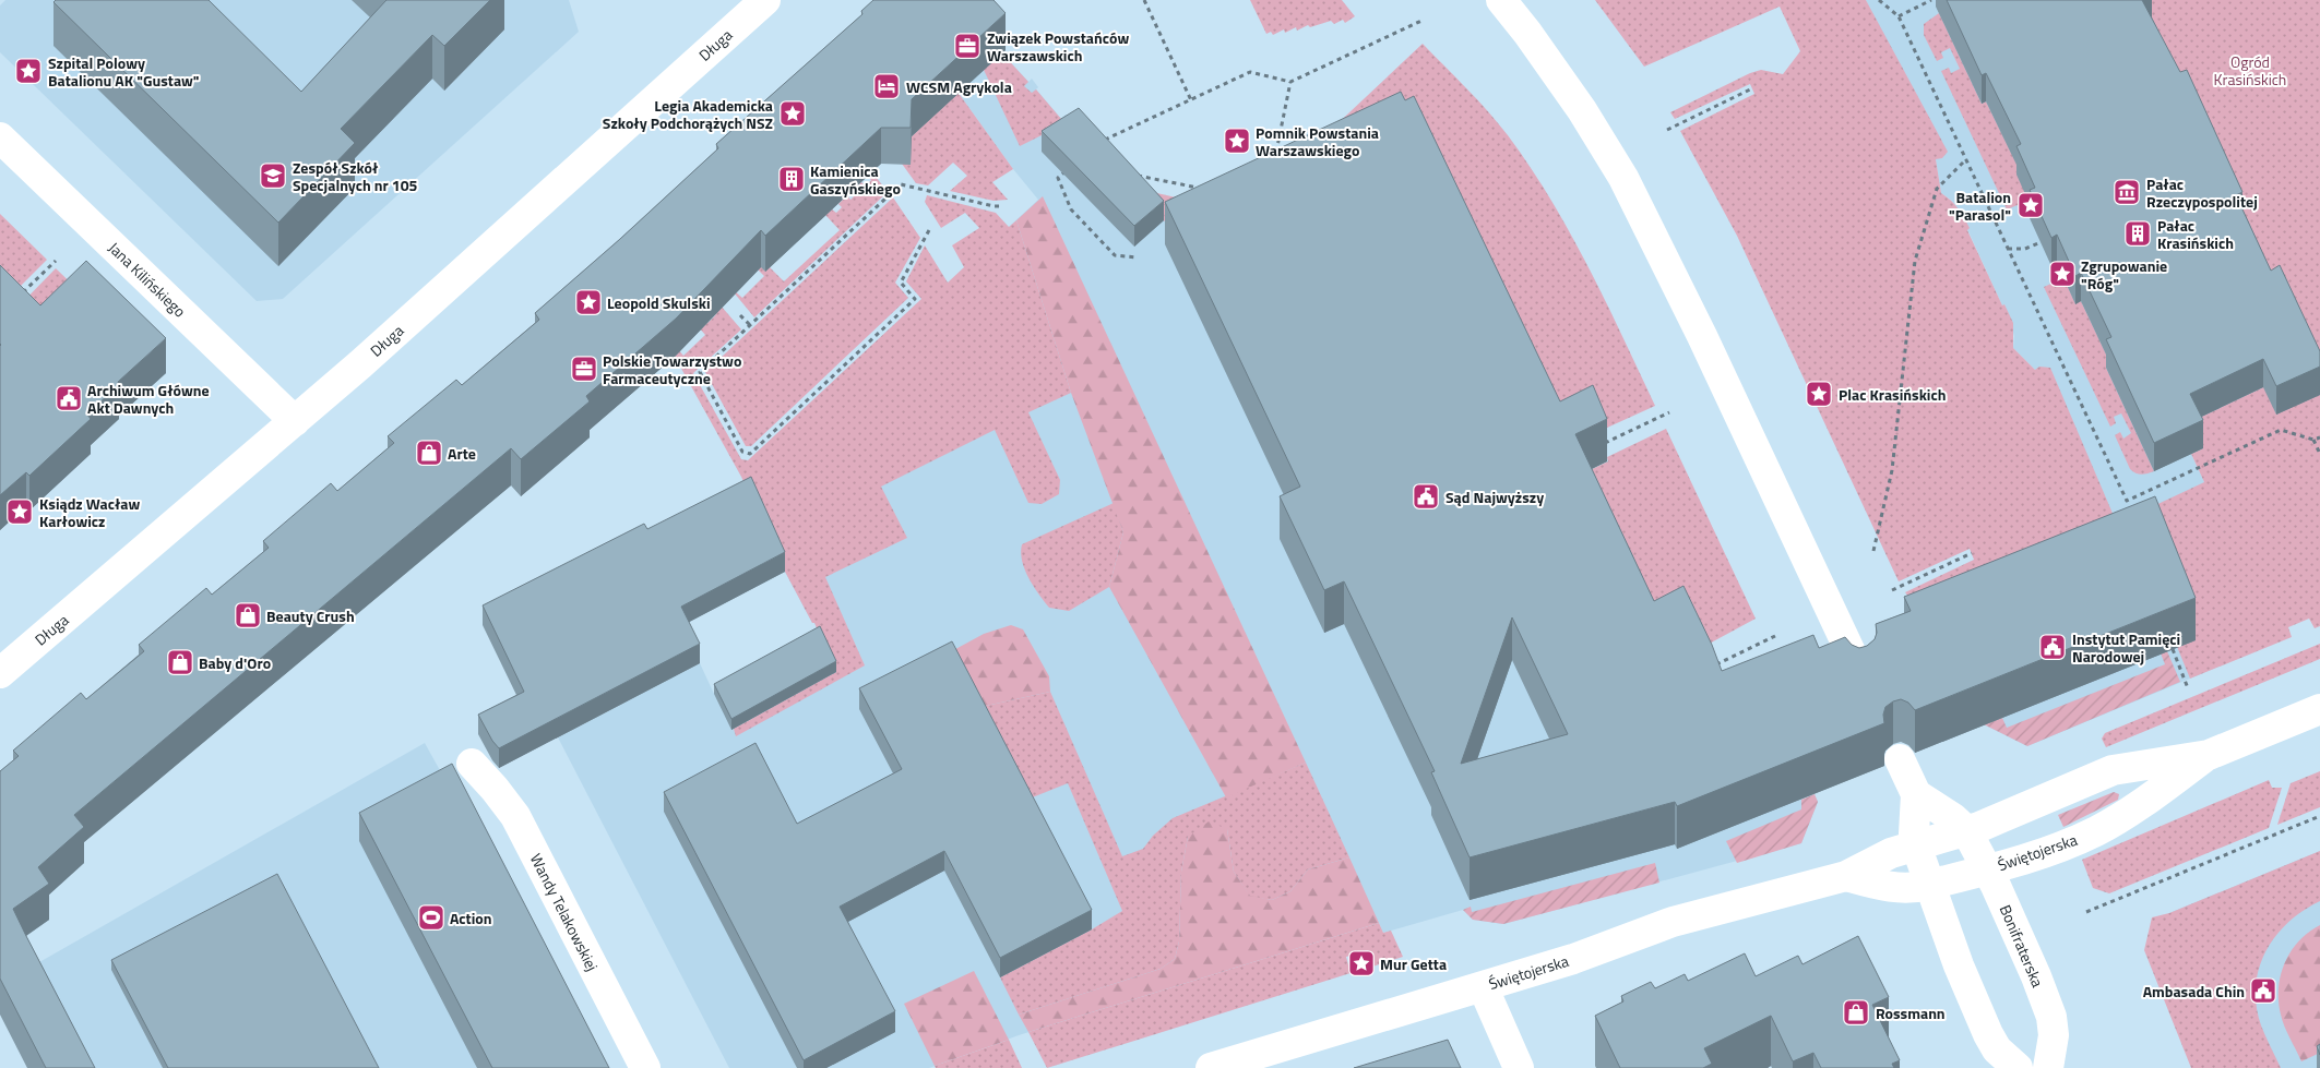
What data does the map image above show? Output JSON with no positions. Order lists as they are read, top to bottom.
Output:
{
  "streets": {
    "street": [
      "Długa",
      "Jana Kilińskiego",
      "Świętojerska",
      "Wandy Telakowskiej",
      "Bonifraterska"
    ]
  },
  "crossings": [
    ["Długa", "Jana Kilińskiego"],
    ["Świętojerska", "Bonifraterska"]
  ],
  "parks": ["Ogród Krasińskich"],
  "places": {
    "office": ["Związek Powstańców Warszawskich", "Polskie Towarzystwo Farmaceutyczne"],
    "place": [
      "Szpital Polowy Batalionu AK \"Gustaw\"",
      "Legia Akademicka Szkoły Podchorążych NSZ",
      "Pomnik Powstania Warszawskiego",
      "Batalion \"Parasol\"",
      "Zgrupowanie \"Róg\"",
      "Leopold Skulski",
      "Plac Krasińskich",
      "Ksiądz Wacław Karłowicz",
      "Mur Getta"
    ],
    "hotel": ["WCSM Agrykola"],
    "school or university": ["Zespół Szkół Specjalnych nr 105"],
    "building": ["Kamienica Gaszyńskiego", "Pałac Krasińskich"],
    "museum": ["Pałac Rzeczypospolitej"],
    "public building": [
      "Archiwum Główne Akt Dawnych",
      "Sąd Najwyższy",
      "Instytut Pamięci Narodowej",
      "Ambasada Chin"
    ],
    "shop": [
      "Arte",
      "Beauty Crush",
      "Baby d'Oro",
      "Rossmann"
    ],
    "sports": ["Action"]
  }
}
